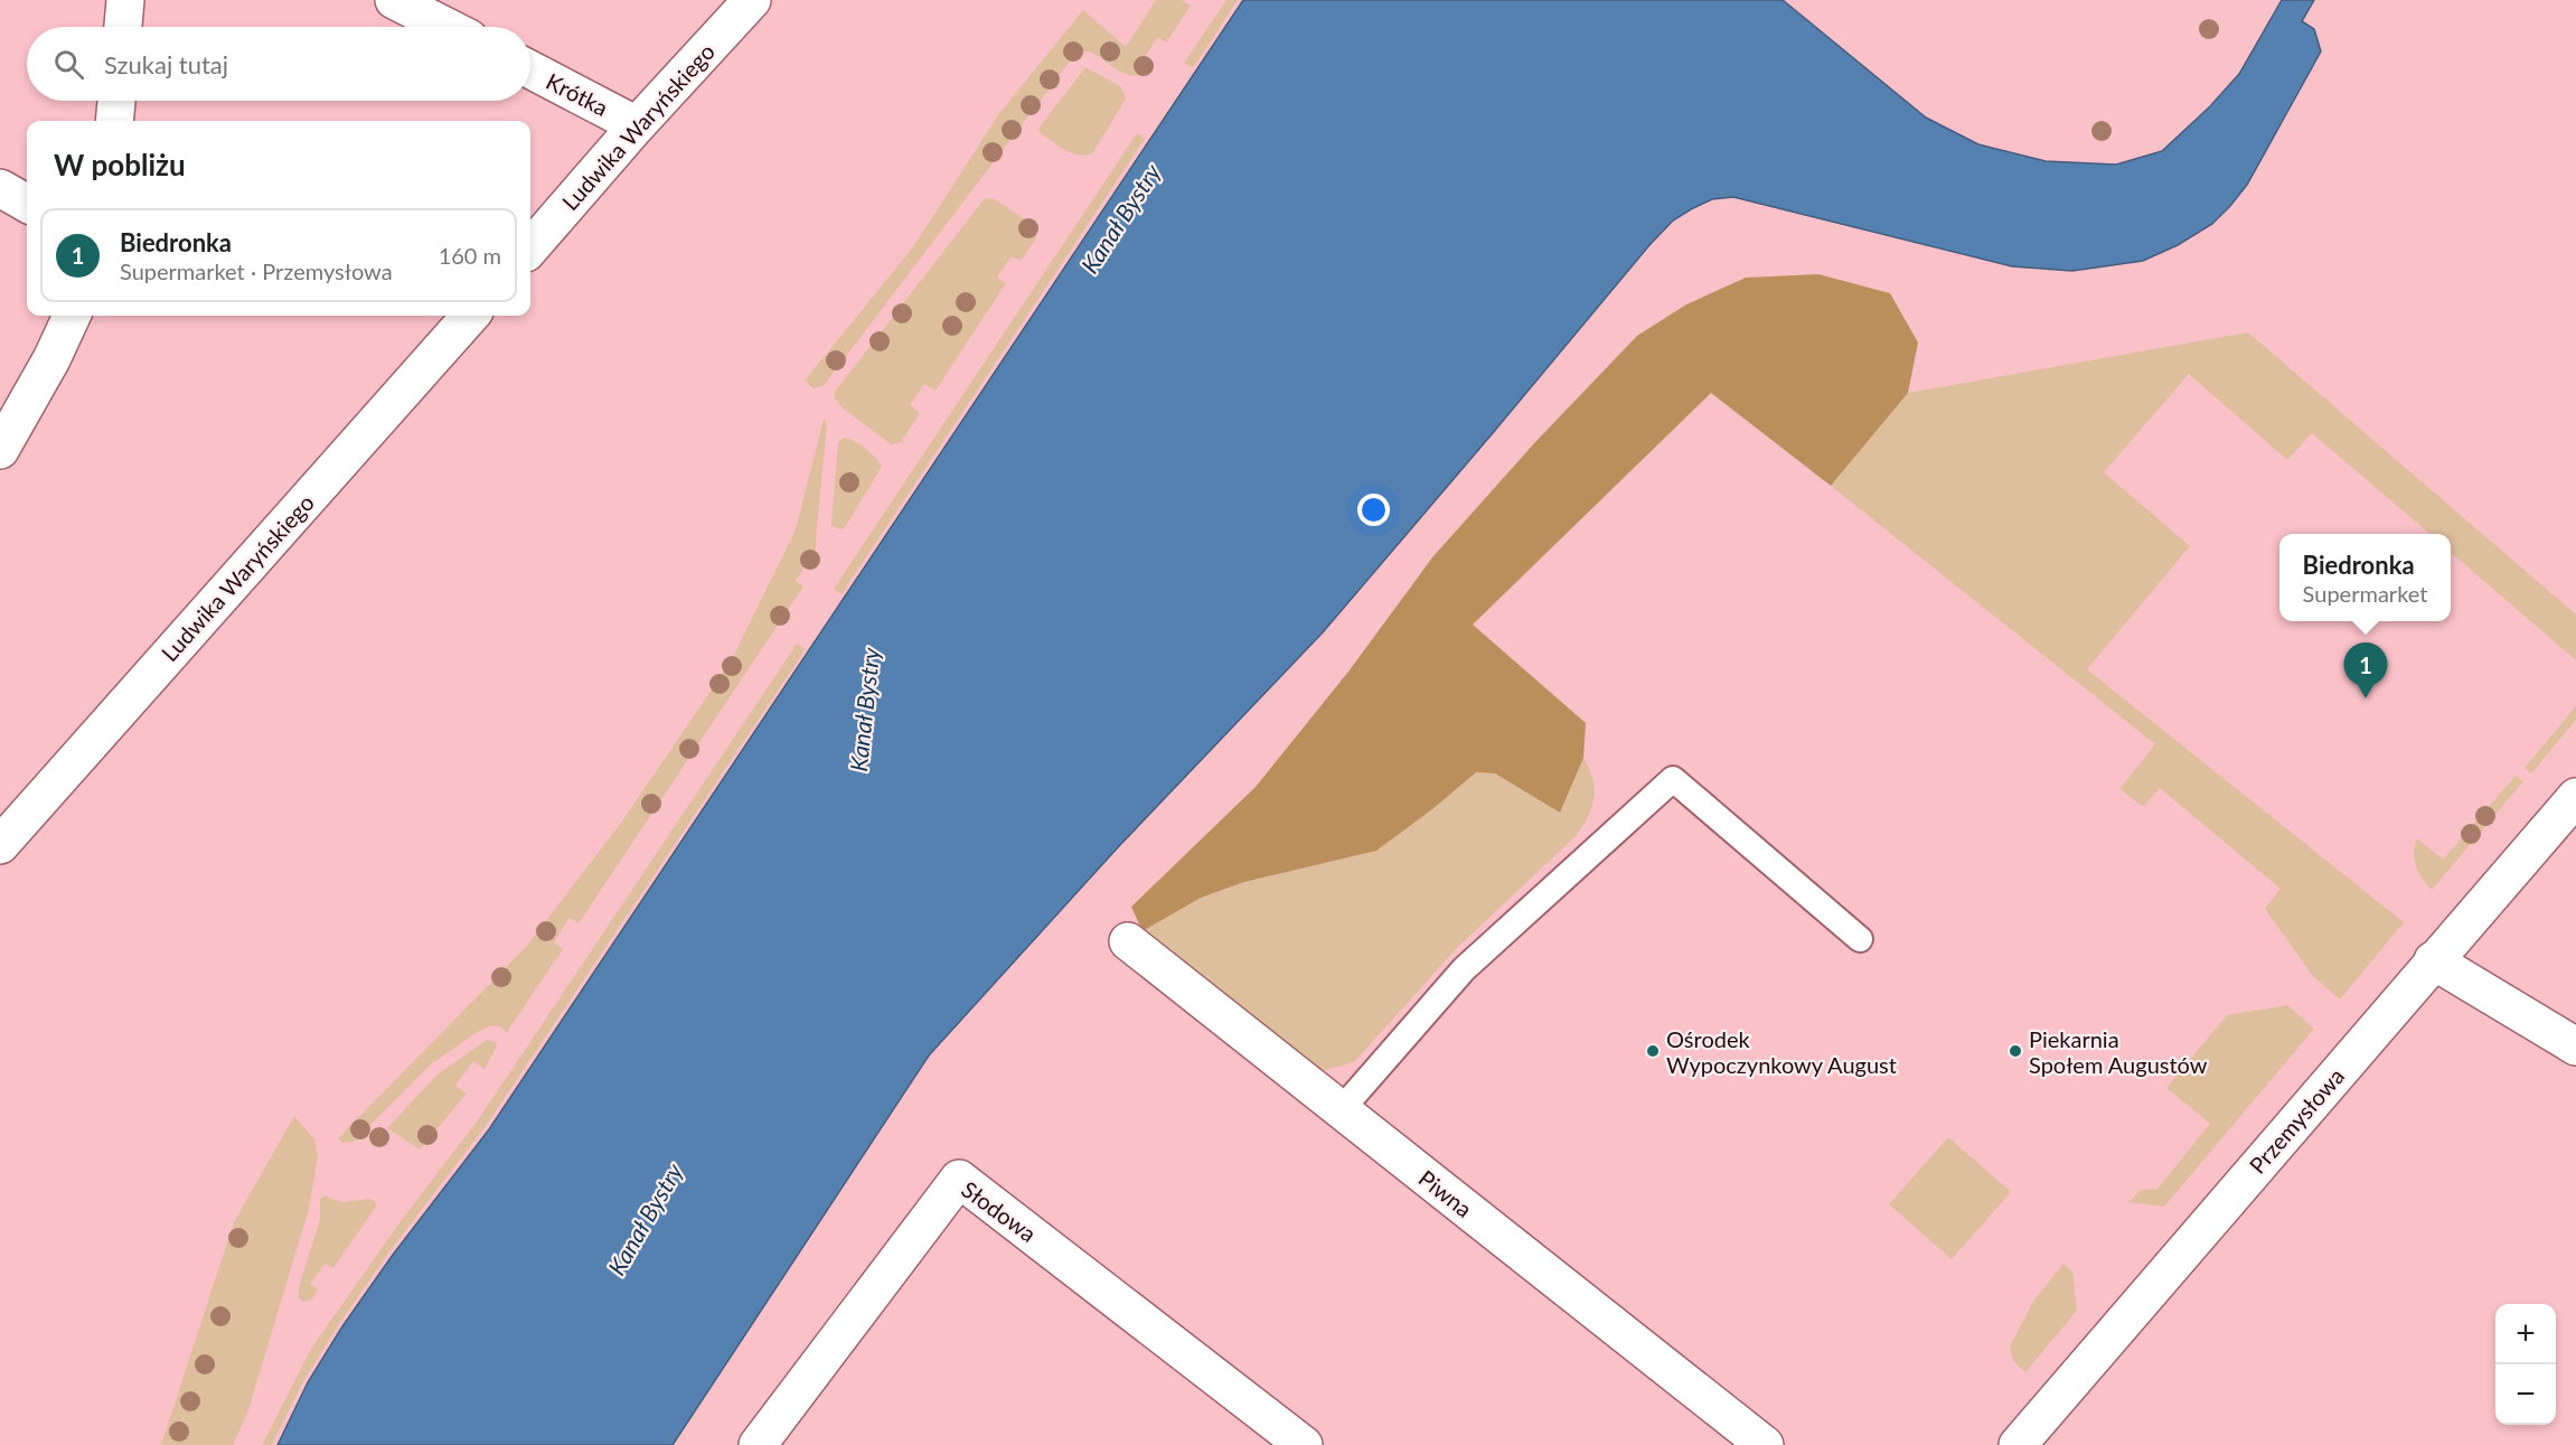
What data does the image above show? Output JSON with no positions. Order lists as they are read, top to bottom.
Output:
{
  "streets": {
    "street": [
      "Krótka",
      "Ludwika Waryńskiego",
      "Przemysłowa",
      "Piwna",
      "Słodowa"
    ]
  },
  "crossings": [
    ["Krótka", "Ludwika Waryńskiego"]
  ],
  "water": ["Kanał Bystry"],
  "places": ["Ośrodek Wypoczynkowy August", "Piekarnia Społem Augustów"],
  "page": {
    "search": "Szukaj tutaj",
    "heading": "W pobliżu",
    "list": [
      {
        "mark": "1",
        "name": "Biedronka",
        "note": "Supermarket · Przemysłowa",
        "value": "160 m"
      }
    ],
    "popup": ["Biedronka", "Supermarket"],
    "pins": "1",
    "map_buttons": ["+", "−"]
  }
}
